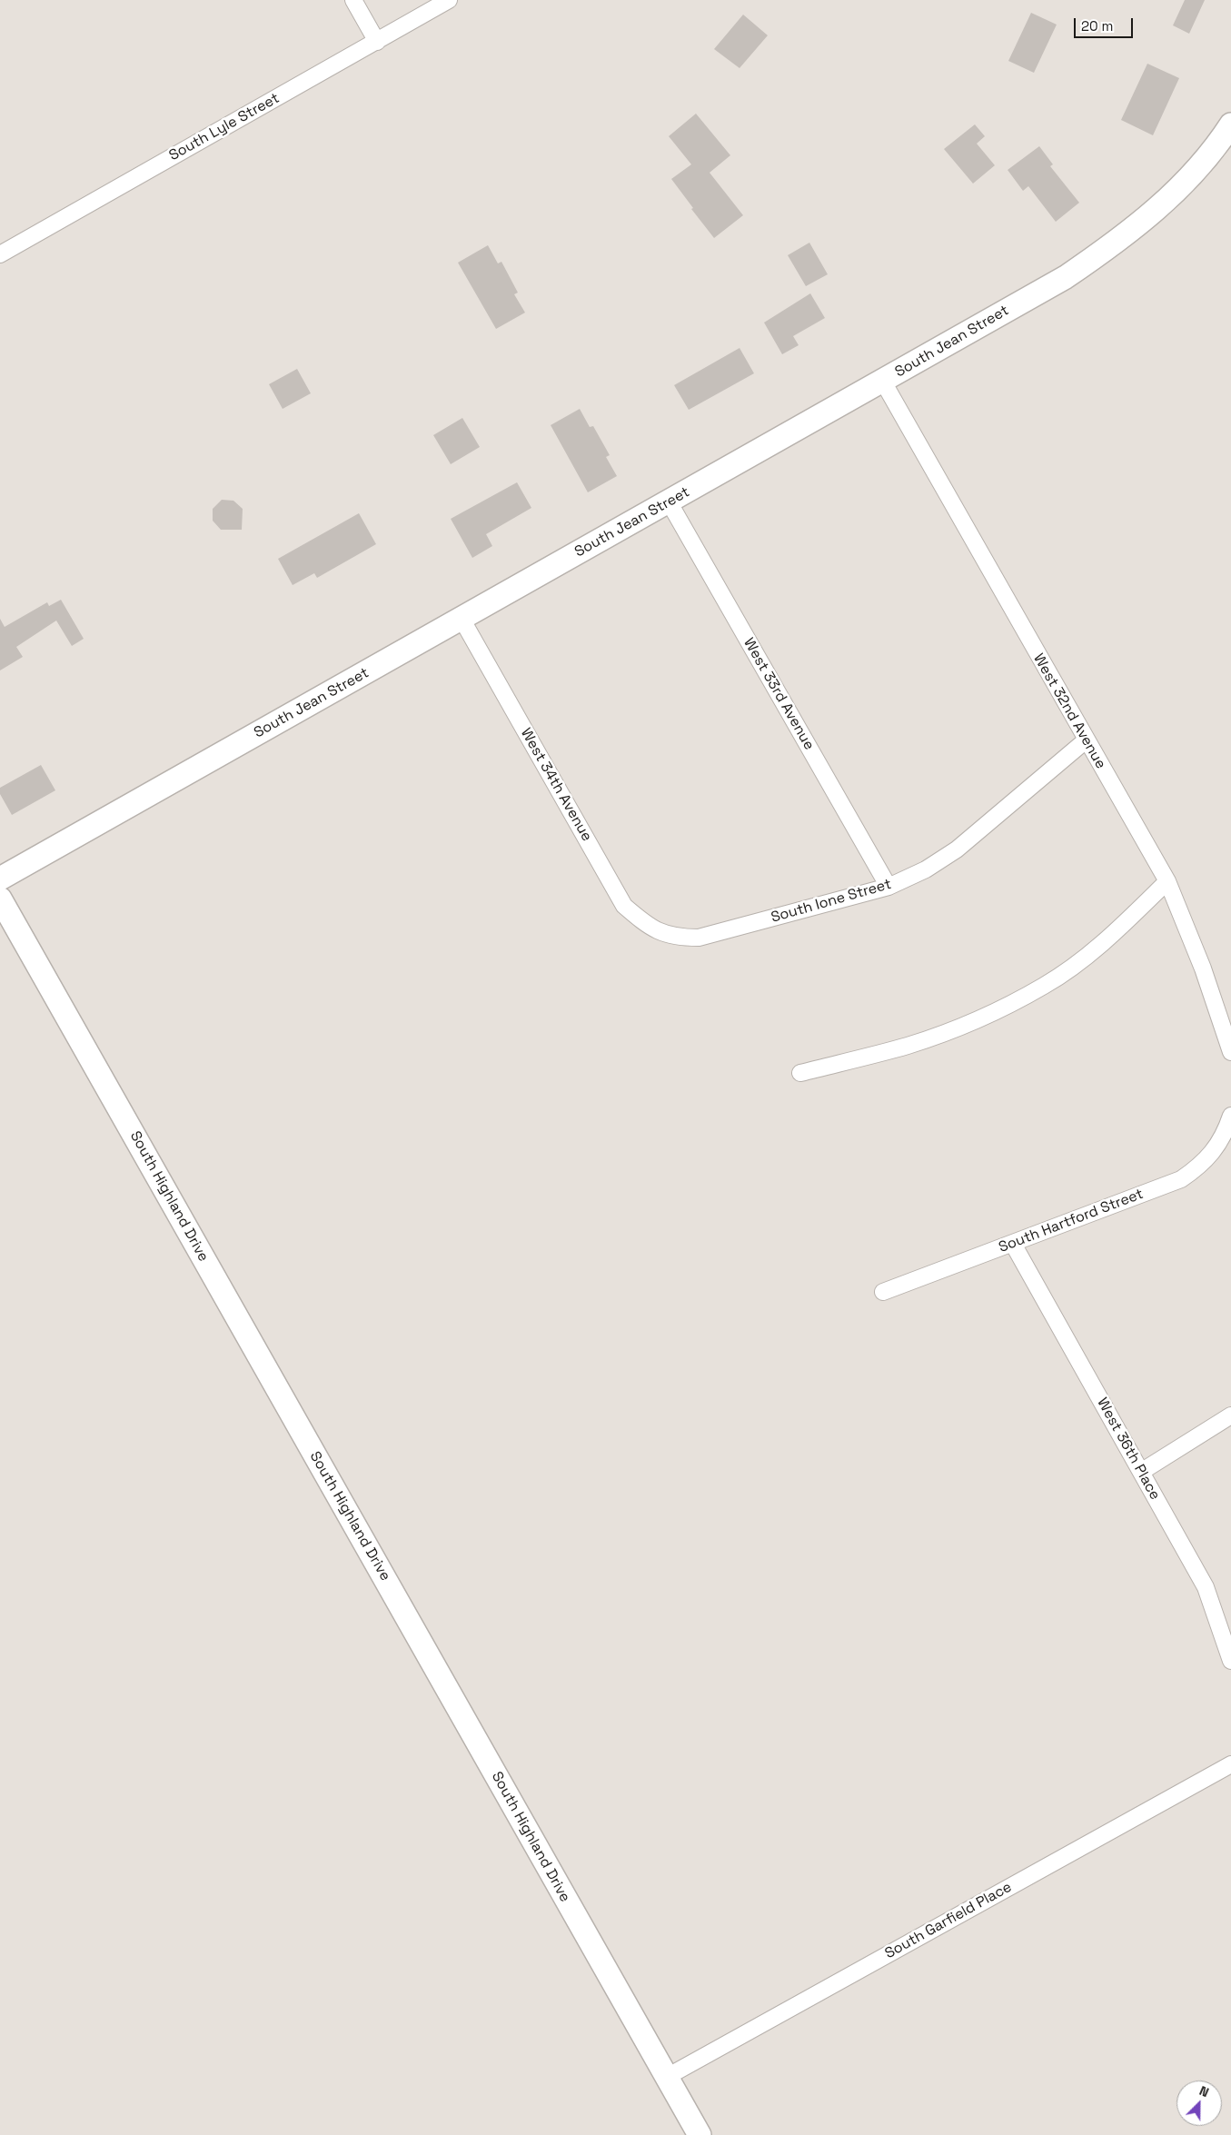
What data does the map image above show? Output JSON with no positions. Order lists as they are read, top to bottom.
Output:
{
  "streets": {
    "street": [
      "South Lyle Street",
      "South Jean Street",
      "West 33rd Avenue",
      "West 32nd Avenue",
      "West 34th Avenue",
      "South Ione Street",
      "South Highland Drive",
      "South Hartford Street",
      "West 36th Place",
      "South Garfield Place"
    ]
  },
  "crossings": [
    ["South Jean Street", "West 33rd Avenue"],
    ["South Jean Street", "West 32nd Avenue"],
    ["South Jean Street", "West 34th Avenue"],
    ["West 33rd Avenue", "South Ione Street"],
    ["West 32nd Avenue", "South Ione Street"],
    ["West 34th Avenue", "South Ione Street"],
    ["South Highland Drive", "South Garfield Place"],
    ["South Hartford Street", "West 36th Place"]
  ],
  "scale_bar": "20 m",
  "north": "top right"
}
